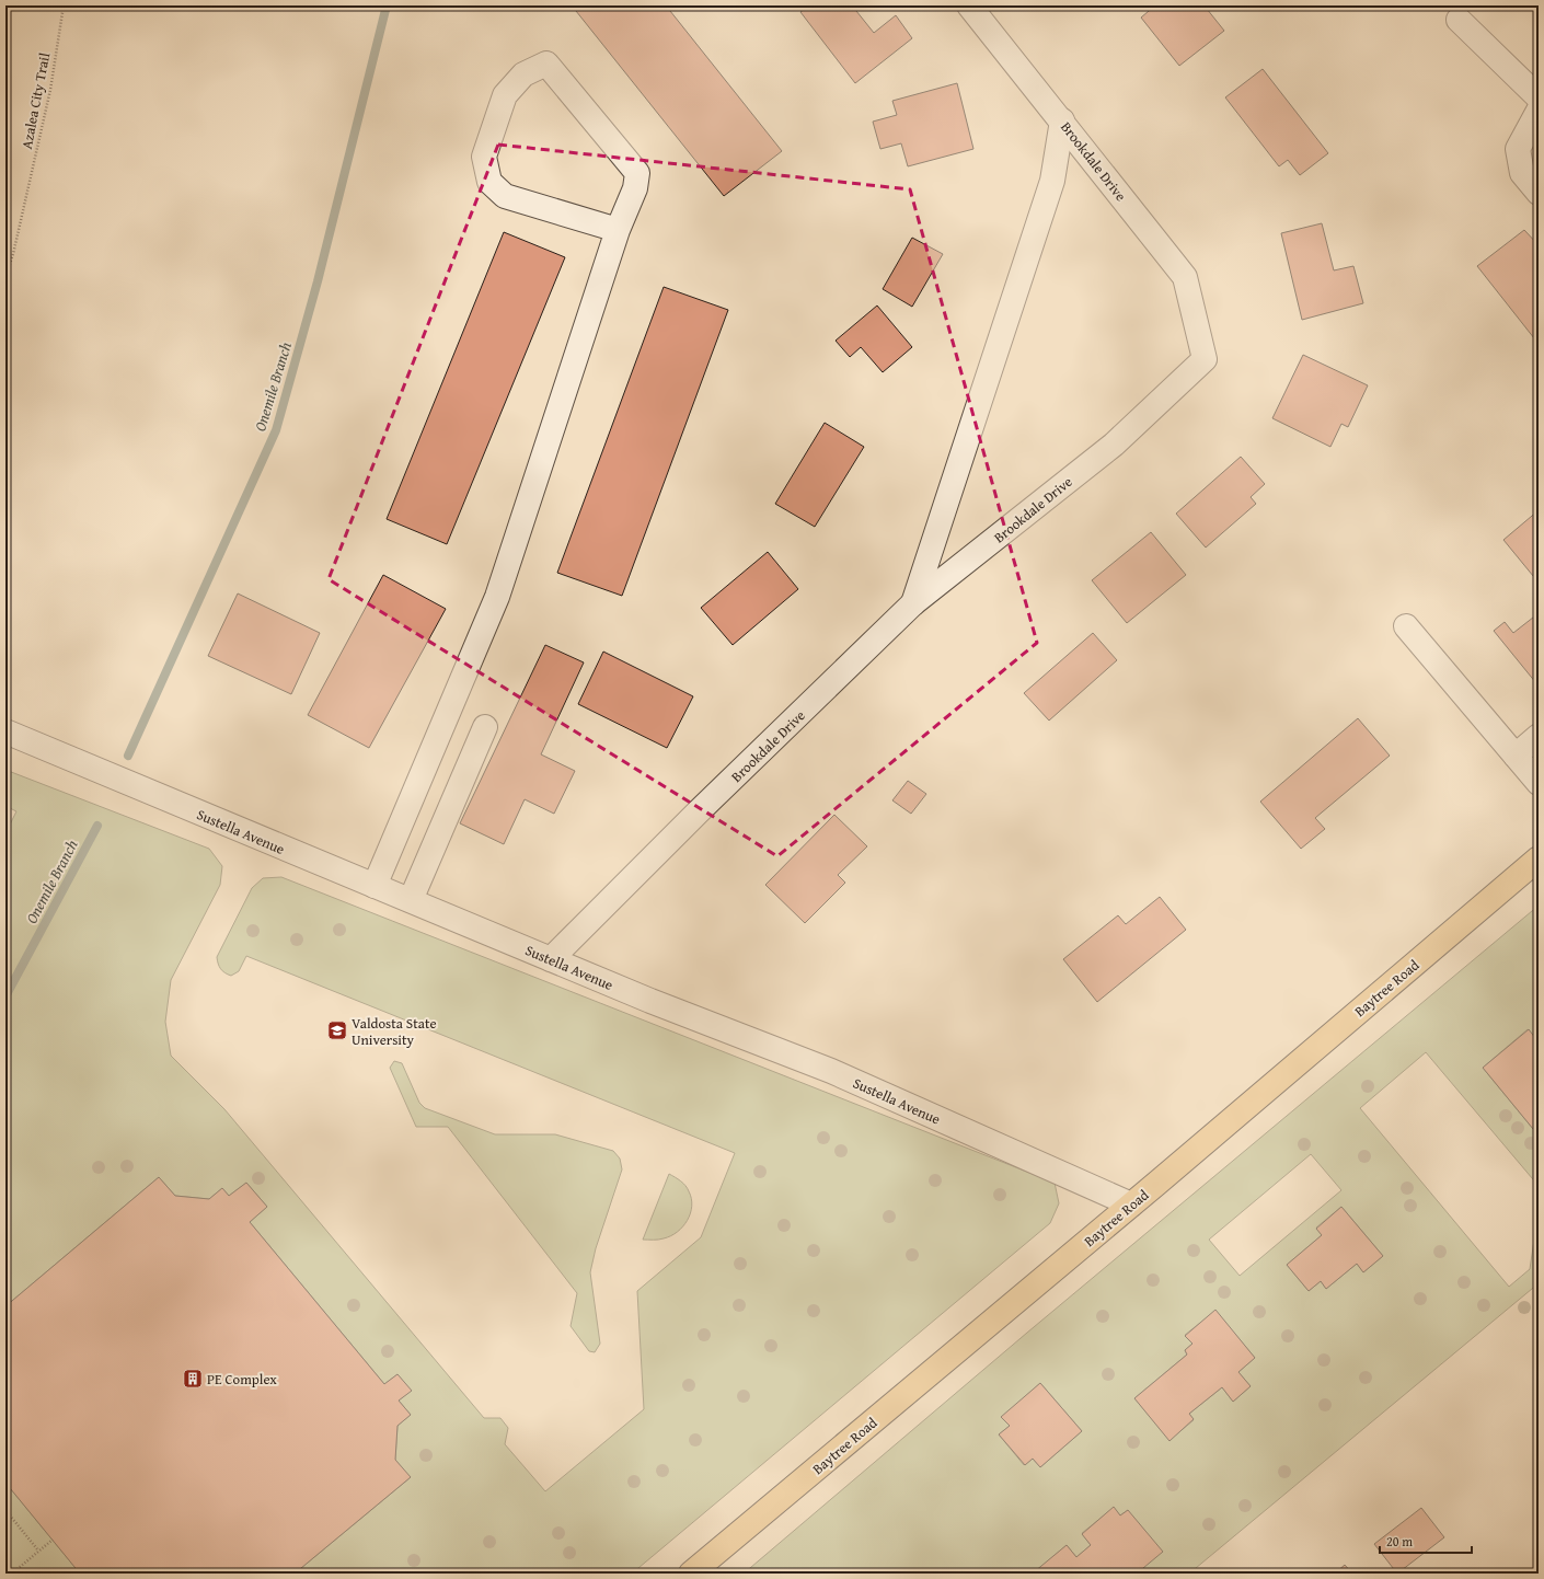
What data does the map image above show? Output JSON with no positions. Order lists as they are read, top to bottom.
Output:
{
  "streets": {
    "main road": ["Baytree Road"],
    "street": ["Brookdale Drive", "Sustella Avenue"],
    "path": ["Azalea City Trail"]
  },
  "crossings": [
    ["Brookdale Drive", "Sustella Avenue"],
    ["Sustella Avenue", "Baytree Road"]
  ],
  "water": ["Onemile Branch"],
  "places": {
    "school or university": ["Valdosta State University"],
    "building": ["PE Complex"]
  },
  "scale_bar": "20 m"
}
